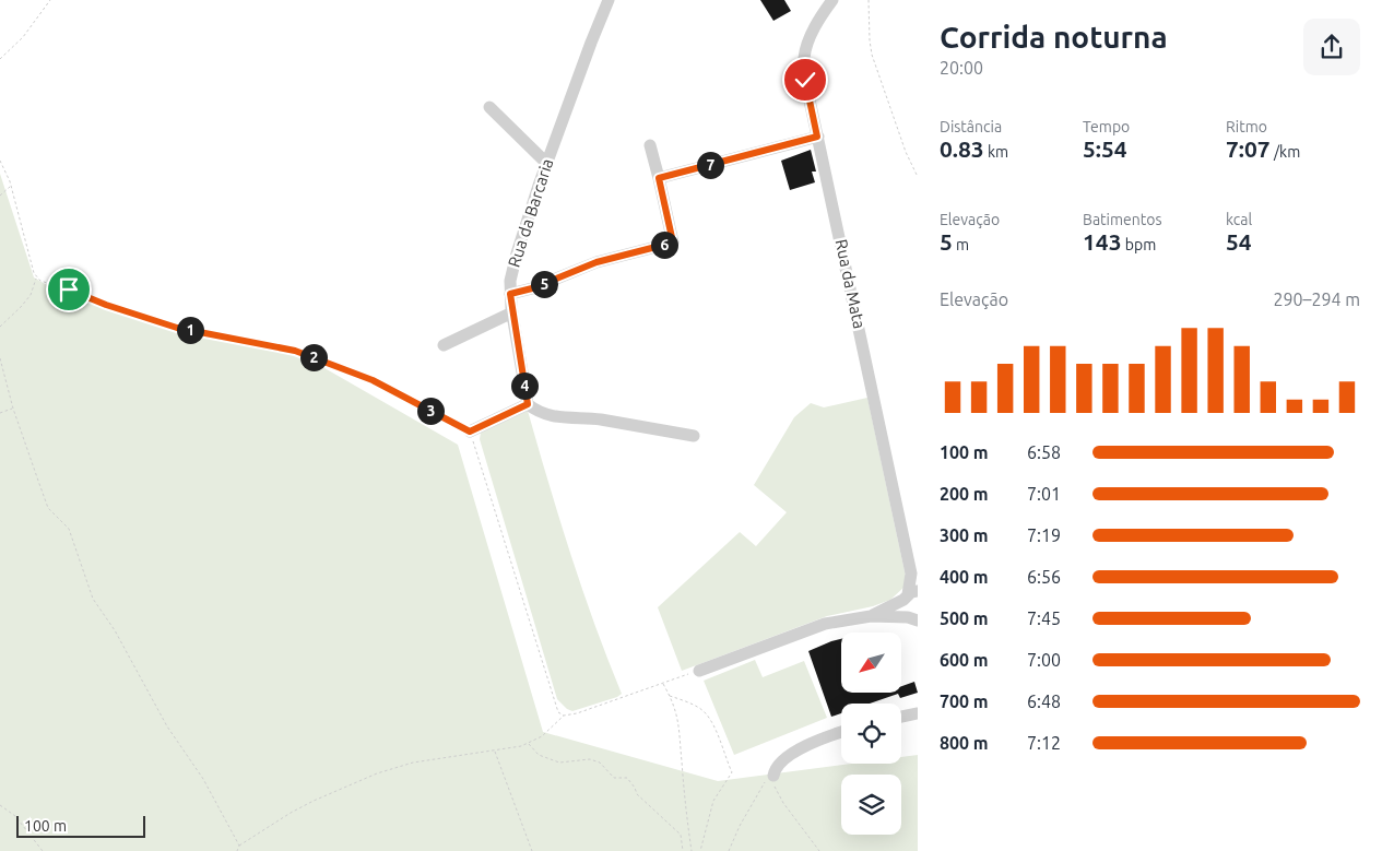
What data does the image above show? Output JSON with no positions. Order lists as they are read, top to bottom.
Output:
{
  "streets": {
    "street": ["Rua da Barcaria", "Rua da Mata"]
  },
  "scale_bar": "100 m",
  "north": "bottom left",
  "page": {
    "heading": ["Corrida noturna", "20:00"],
    "stats": [
      ["Distância", "0.83 km"],
      ["Tempo", "5:54"],
      ["Ritmo", "7:07 /km"],
      ["Elevação", "5 m"],
      ["Batimentos", "143 bpm"],
      ["kcal", "54"]
    ],
    "pins": [
      "7",
      "6",
      "5",
      "1",
      "2",
      "4",
      "3"
    ],
    "chart": ["Elevação", "290–294 m"],
    "list": [
      {
        "name": "100 m",
        "note": "6:58"
      },
      {
        "name": "200 m",
        "note": "7:01"
      },
      {
        "name": "300 m",
        "note": "7:19"
      },
      {
        "name": "400 m",
        "note": "6:56"
      },
      {
        "name": "500 m",
        "note": "7:45"
      },
      {
        "name": "600 m",
        "note": "7:00"
      },
      {
        "name": "700 m",
        "note": "6:48"
      },
      {
        "name": "800 m",
        "note": "7:12"
      }
    ],
    "scale": "100 m"
  }
}
